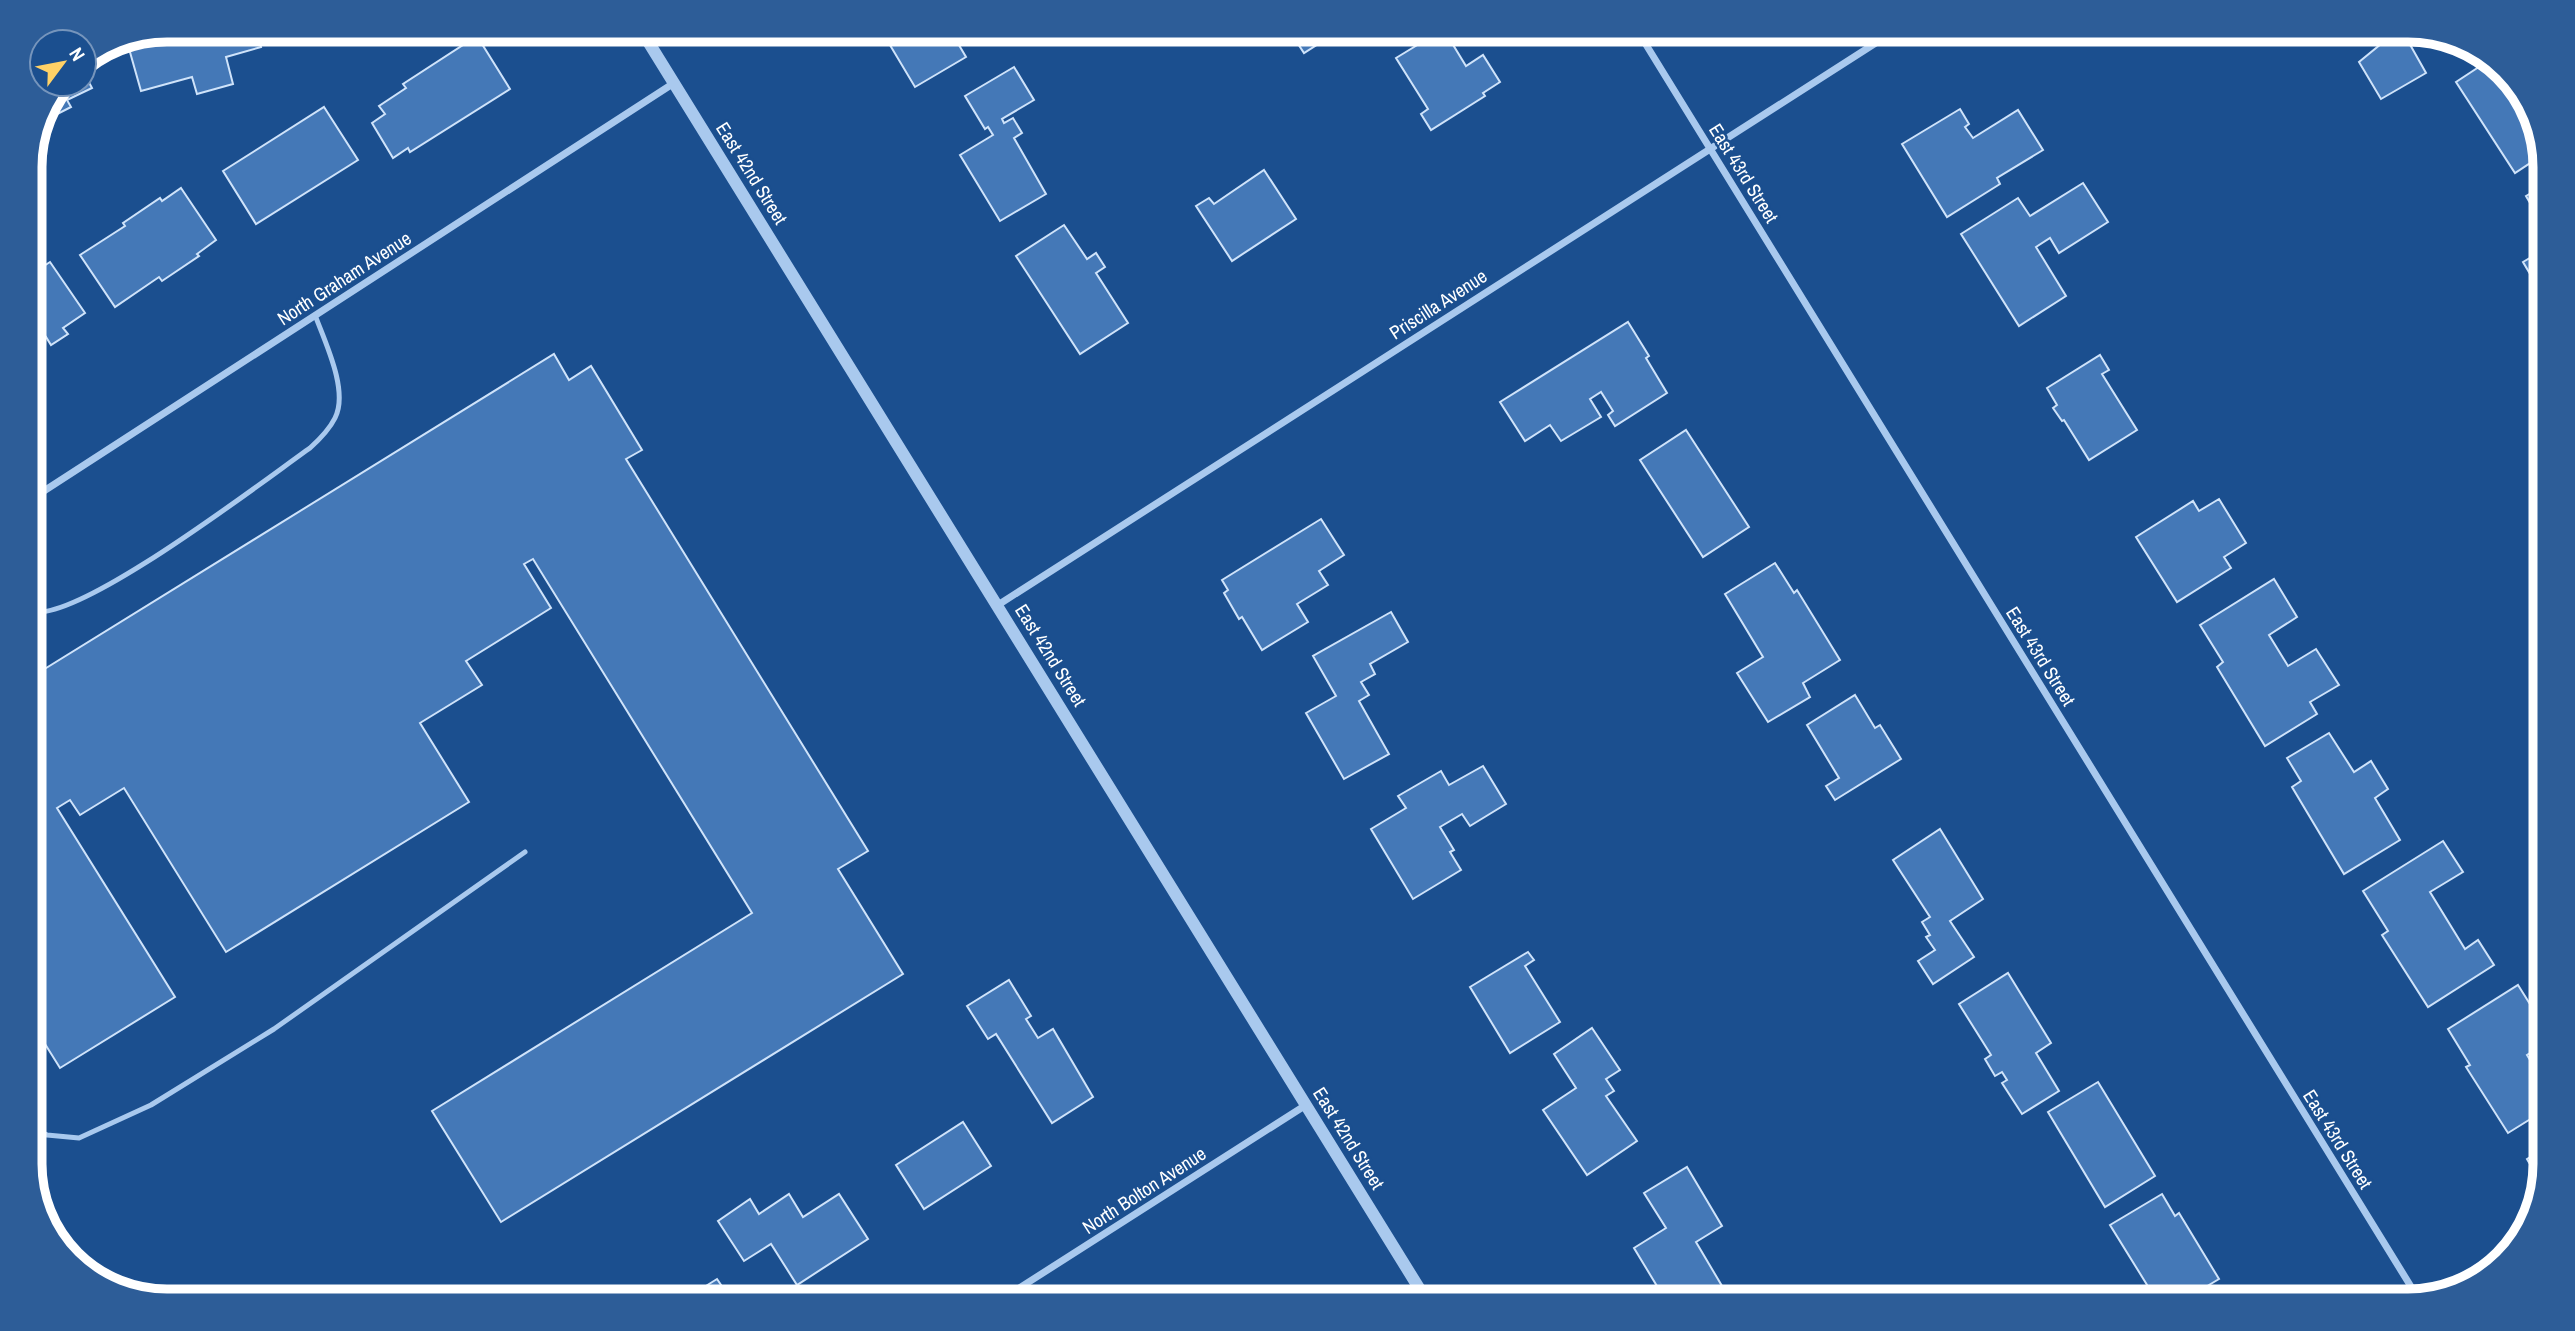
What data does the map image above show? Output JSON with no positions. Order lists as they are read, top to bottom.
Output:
{
  "streets": {
    "street": [
      "East 42nd Street",
      "East 43rd Street",
      "North Graham Avenue",
      "Priscilla Avenue",
      "North Bolton Avenue"
    ]
  },
  "crossings": [
    ["East 42nd Street", "North Graham Avenue"],
    ["East 42nd Street", "Priscilla Avenue"],
    ["East 42nd Street", "North Bolton Avenue"],
    ["East 43rd Street", "Priscilla Avenue"]
  ],
  "north": "top right"
}
